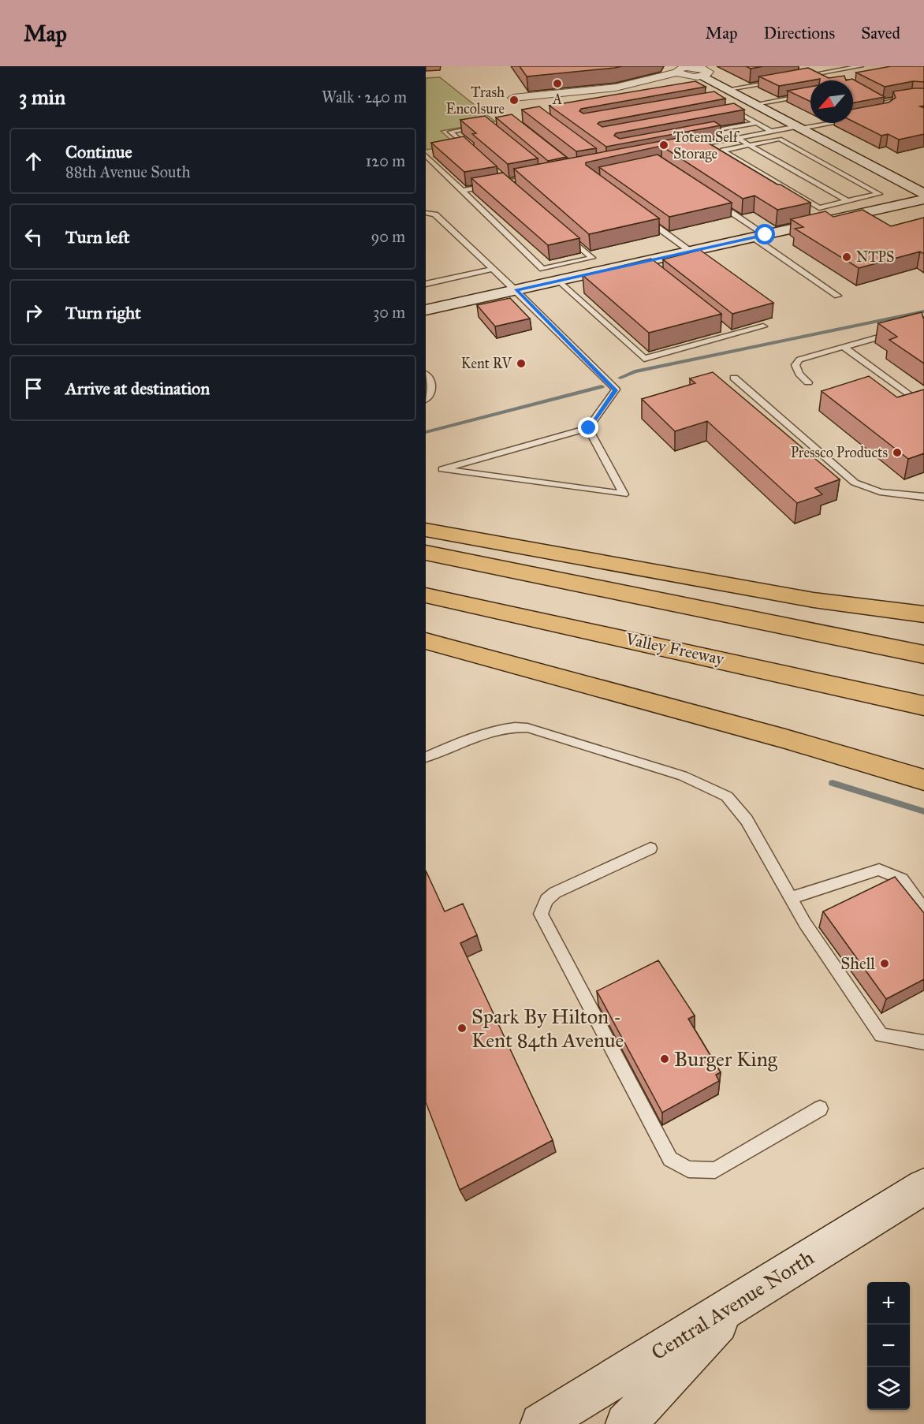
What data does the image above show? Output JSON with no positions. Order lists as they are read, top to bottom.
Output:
{
  "streets": {
    "highway": ["Valley Freeway"],
    "street": ["Central Avenue North"]
  },
  "places": [
    "A",
    "Trash Encolsure",
    "Totem Self Storage",
    "NTPS",
    "Kent RV",
    "Pressco Products",
    "Shell",
    "Spark By Hilton - Kent 84th Avenue",
    "Burger King"
  ],
  "north": "bottom left",
  "page": {
    "header": "Map",
    "nav": ["Map", "Directions", "Saved"],
    "heading": ["3 min", "Walk · 240 m"],
    "list": [
      ["Continue", "88th Avenue South", "120 m"],
      ["Turn left", "90 m"],
      ["Turn right", "30 m"],
      "Arrive at destination"
    ],
    "map_buttons": ["+", "−"]
  }
}
